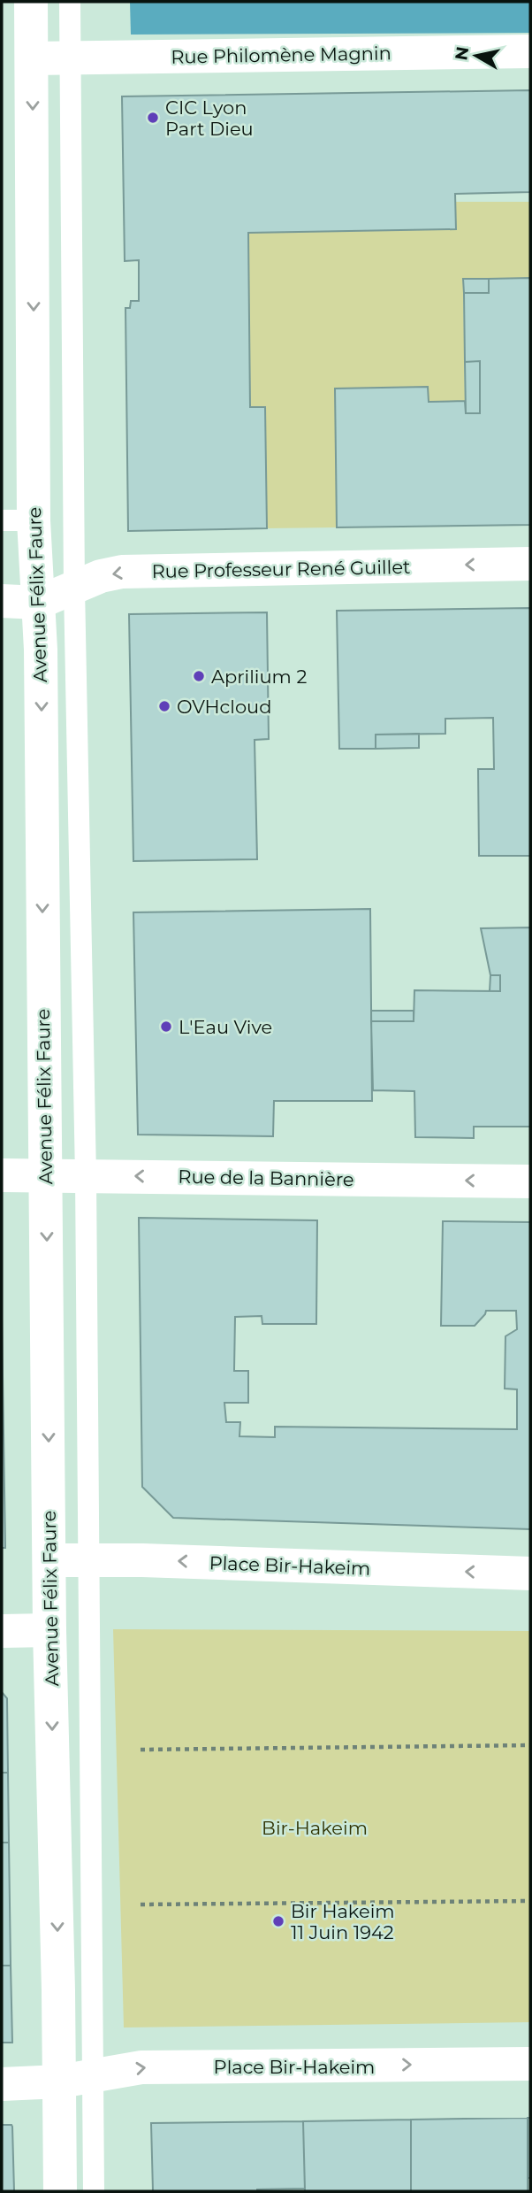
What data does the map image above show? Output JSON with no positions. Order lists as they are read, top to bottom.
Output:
{
  "streets": {
    "street": [
      "Rue Philomène Magnin",
      "Rue Professeur René Guillet",
      "Avenue Félix Faure",
      "Rue de la Bannière",
      "Place Bir-Hakeim"
    ]
  },
  "crossings": [
    ["Rue Philomène Magnin", "Avenue Félix Faure"],
    ["Rue Professeur René Guillet", "Avenue Félix Faure"],
    ["Avenue Félix Faure", "Rue de la Bannière"],
    ["Avenue Félix Faure", "Place Bir-Hakeim"]
  ],
  "one_way": ["Rue Professeur René Guillet", "Avenue Félix Faure", "Rue de la Bannière"],
  "parks": ["Bir-Hakeim"],
  "places": [
    "CIC Lyon Part Dieu",
    "Aprilium 2",
    "OVHcloud",
    "L'Eau Vive",
    "Bir Hakeim 11 Juin 1942"
  ],
  "north": "left"
}
